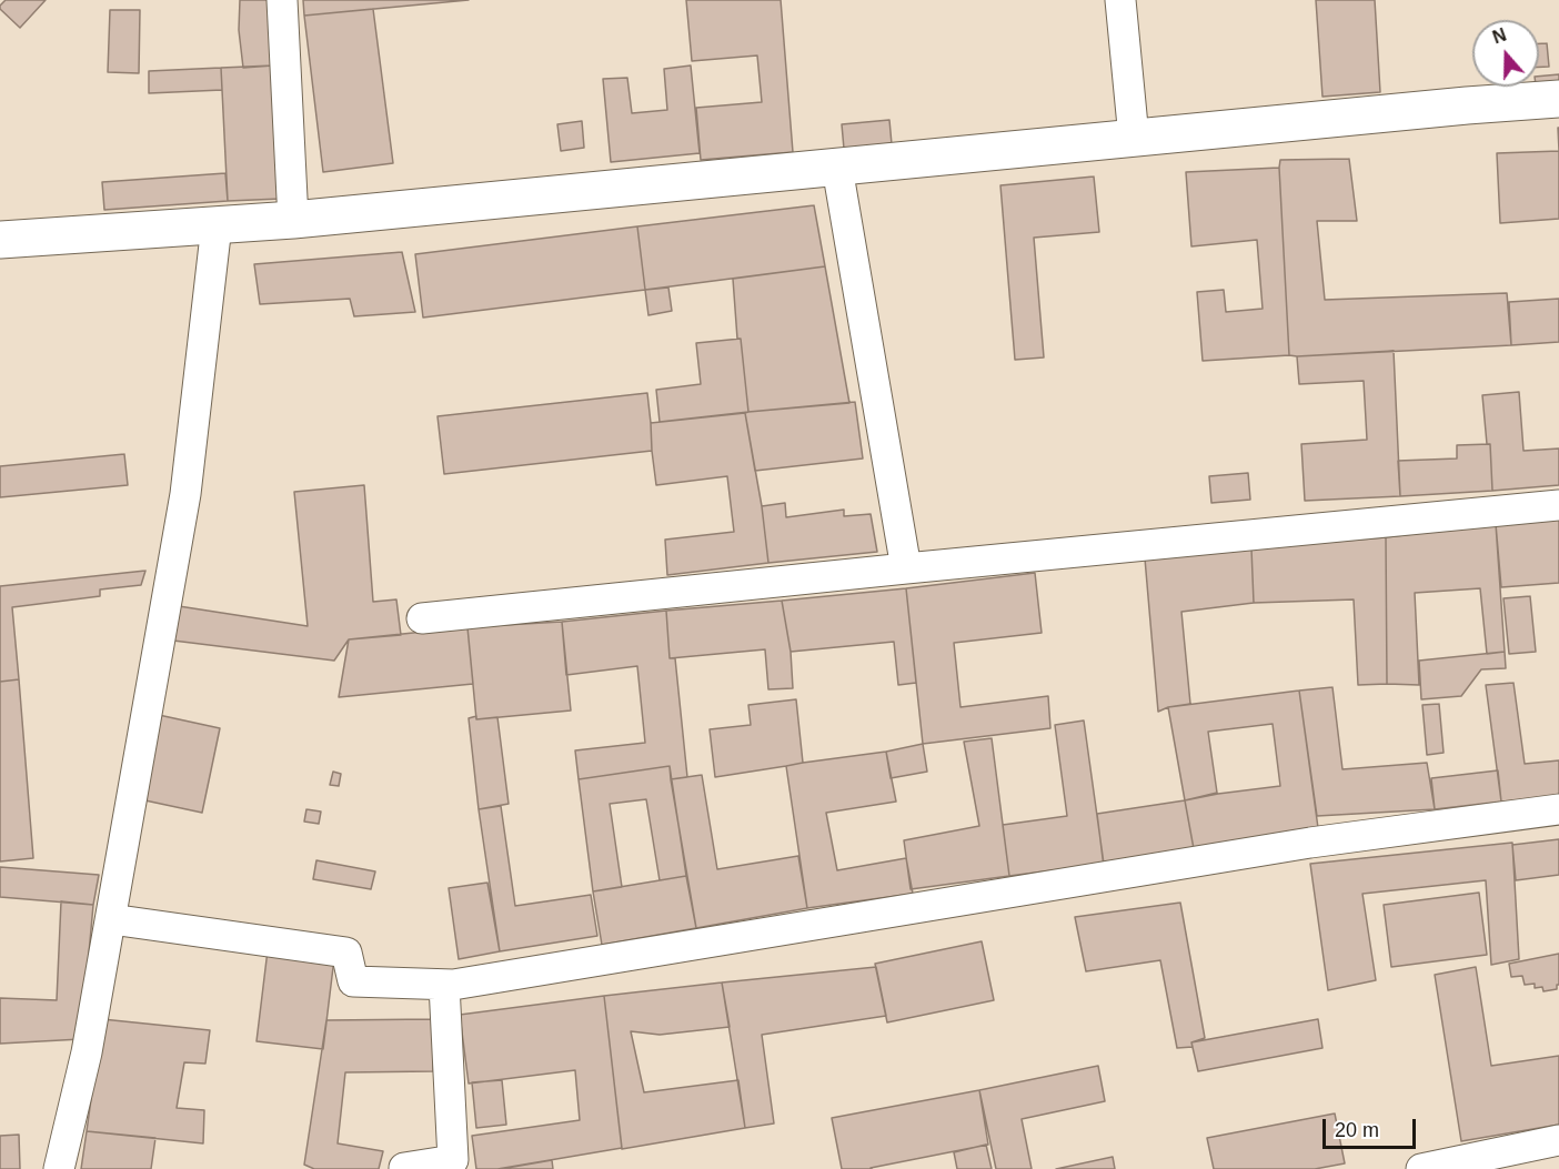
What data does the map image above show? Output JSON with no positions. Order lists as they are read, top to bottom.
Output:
{
  "scale_bar": "20 m",
  "north": "top"
}
